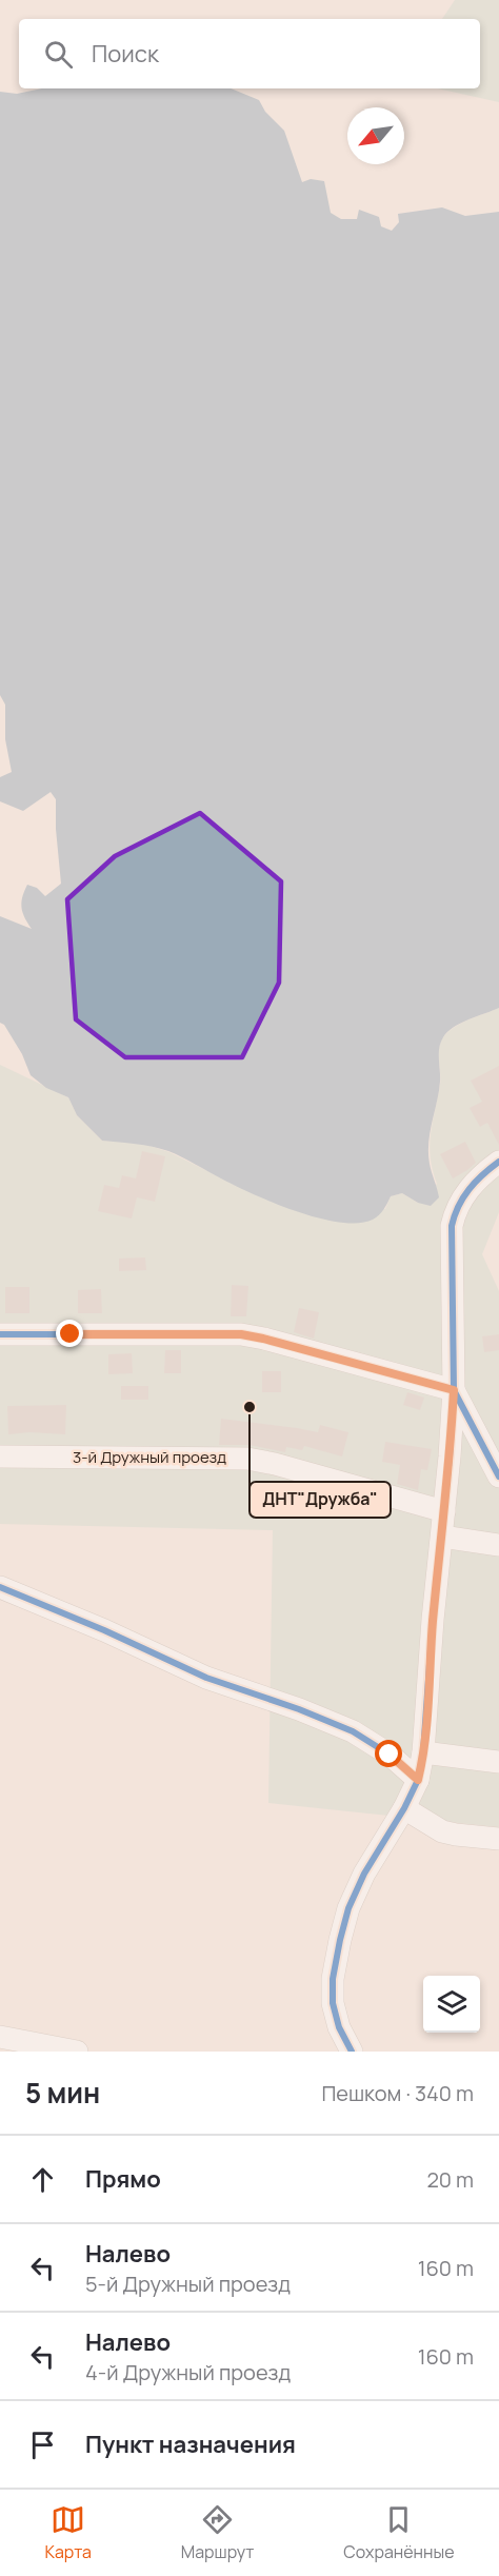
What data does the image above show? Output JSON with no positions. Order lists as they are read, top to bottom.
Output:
{
  "streets": {
    "street": ["3-й Дружный проезд"]
  },
  "places": ["ДНТ\"Дружба\""],
  "north": "bottom left",
  "page": {
    "search": "Поиск",
    "heading": ["5 мин", "Пешком · 340 m"],
    "list": [
      ["Прямо", "20 m"],
      ["Налево", "5-й Дружный проезд", "160 m"],
      ["Налево", "4-й Дружный проезд", "160 m"],
      "Пункт назначения"
    ],
    "nav": ["Карта", "Маршрут", "Сохранённые"]
  }
}
